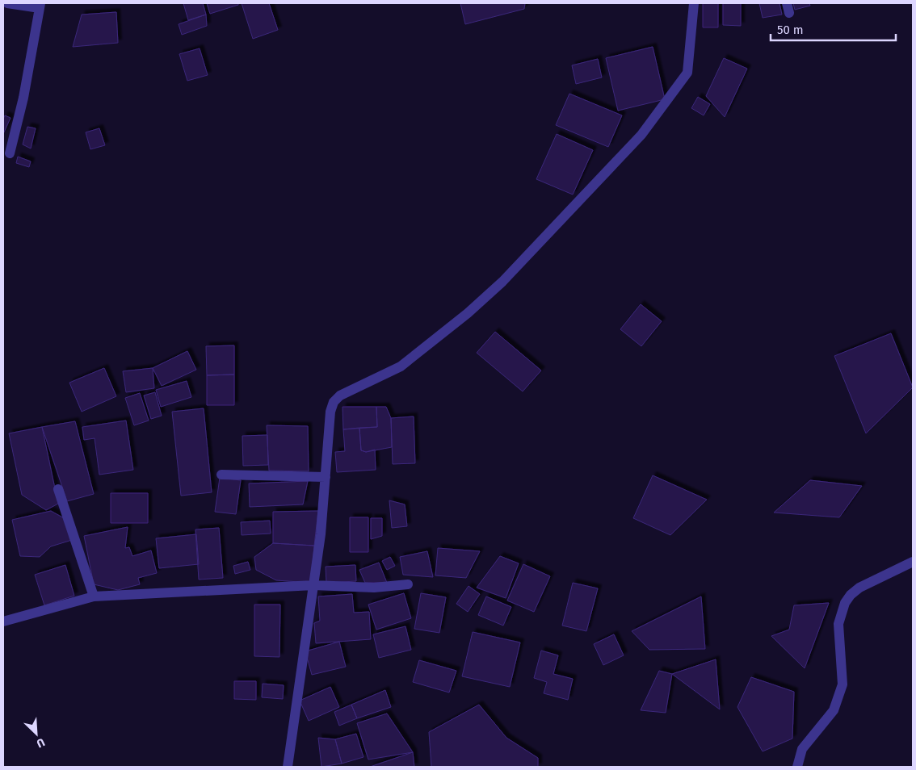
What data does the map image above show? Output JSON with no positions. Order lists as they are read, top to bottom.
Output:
{
  "scale_bar": "50 m",
  "north": "bottom right"
}
